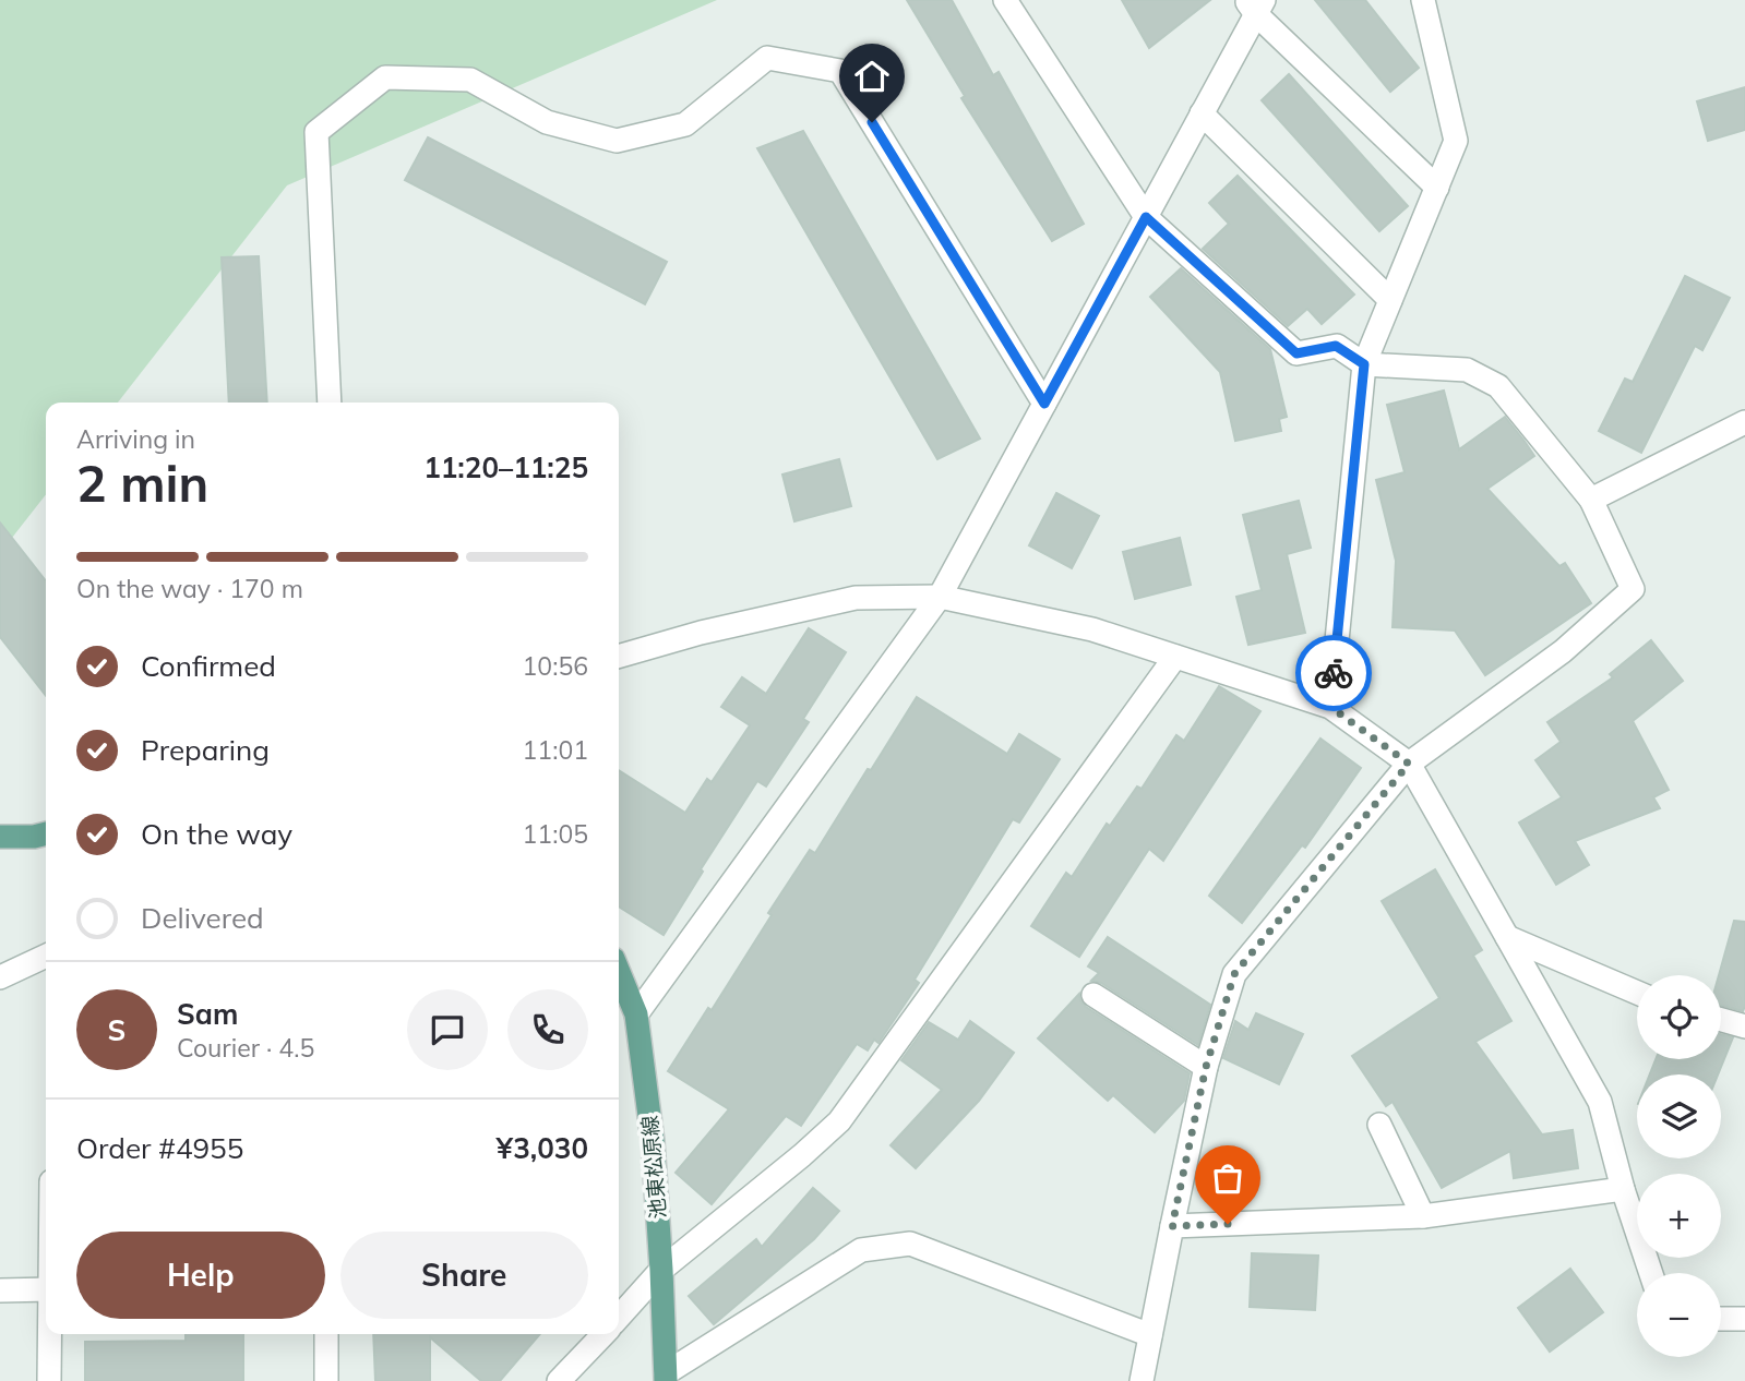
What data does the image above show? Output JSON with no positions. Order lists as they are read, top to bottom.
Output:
{
  "streets": {
    "main road": ["池東松原線"]
  },
  "page": {
    "heading": ["2 min", "Arriving in", "11:20–11:25"],
    "panel": [
      "Sam",
      "Courier · 4.5",
      "Order #4955",
      "¥3,030"
    ],
    "bar": "On the way · 170 m",
    "list": [
      ["Confirmed", "10:56"],
      ["Preparing", "11:01"],
      ["On the way", "11:05"],
      "Delivered"
    ],
    "map_buttons": ["+", "−"],
    "round": "S",
    "buttons": ["Help", "Share"]
  }
}
